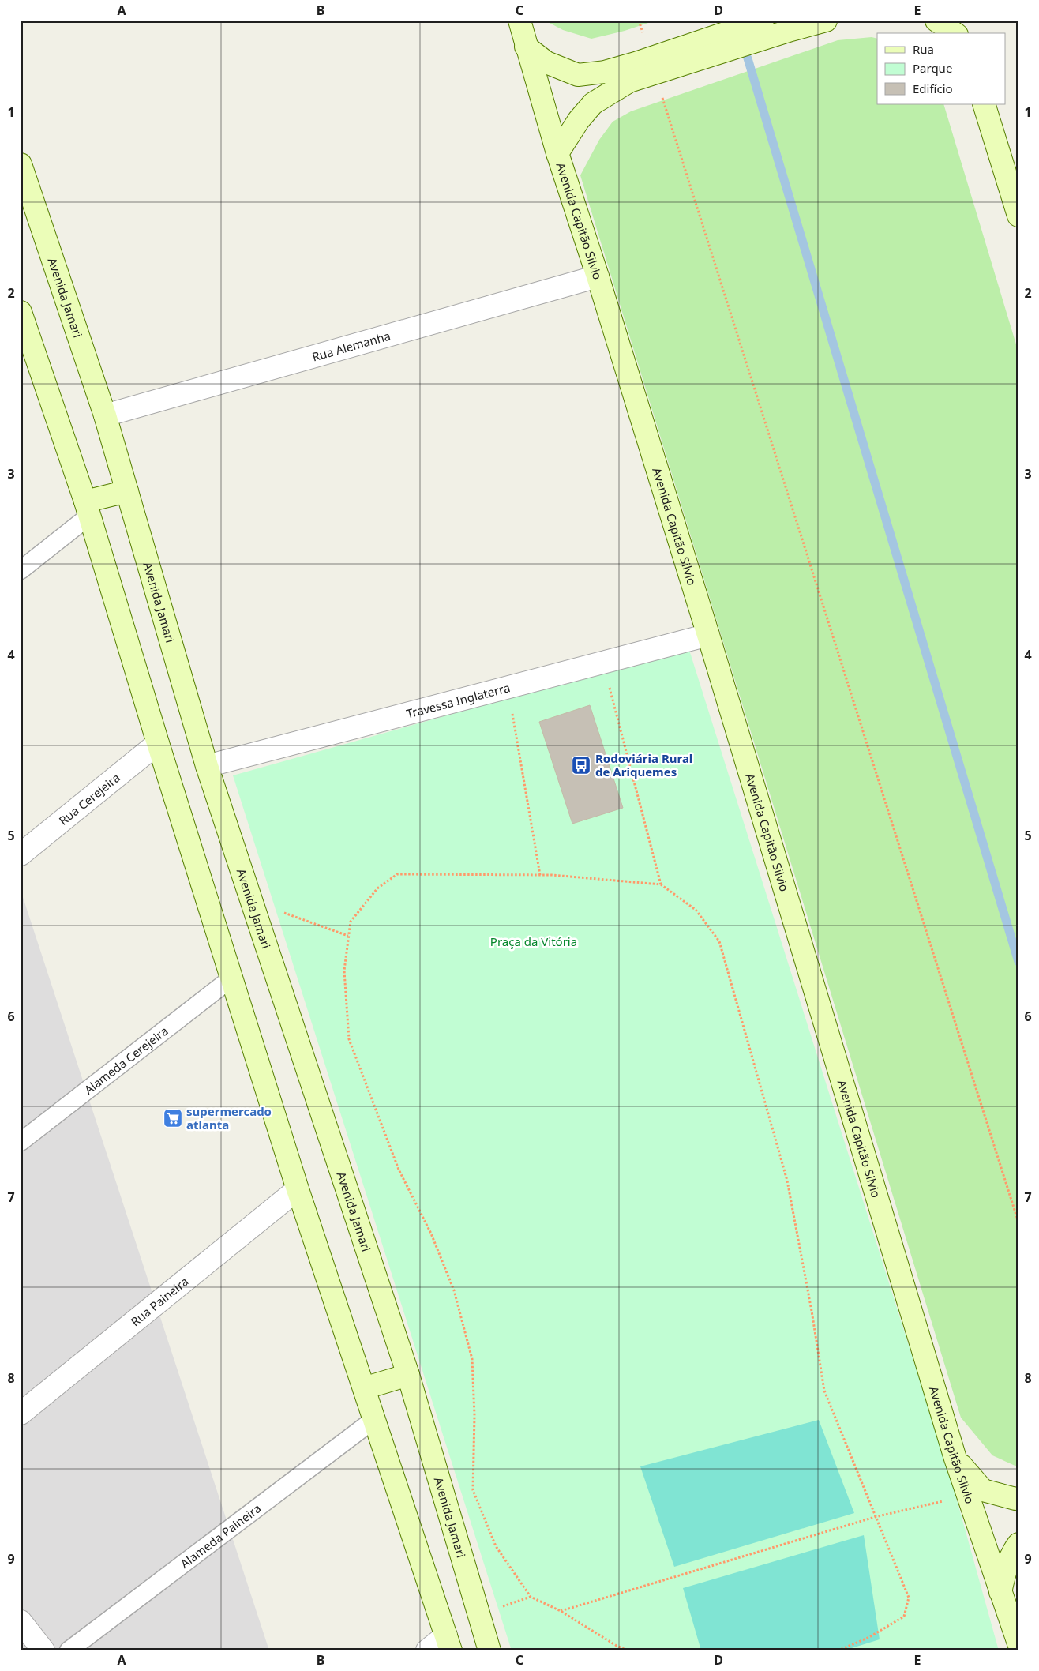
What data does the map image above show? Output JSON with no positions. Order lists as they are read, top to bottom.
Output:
{
  "streets": {
    "main road": ["Avenida Capitão Silvio", "Avenida Jamari"],
    "street": [
      "Rua Alemanha",
      "Travessa Inglaterra",
      "Rua Cerejeira",
      "Rua Paineira"
    ],
    "lane": ["Alameda Cerejeira", "Alameda Paineira"]
  },
  "crossings": [
    ["Avenida Capitão Silvio", "Rua Alemanha"],
    ["Avenida Capitão Silvio", "Travessa Inglaterra"],
    ["Avenida Jamari", "Rua Alemanha"],
    ["Avenida Jamari", "Travessa Inglaterra"]
  ],
  "parks": ["Praça da Vitória"],
  "places": {
    "bus stop": ["Rodoviária Rural de Ariquemes"],
    "supermarket": ["supermercado atlanta"]
  },
  "legend": ["Rua", "Parque", "Edifício"],
  "grid": {
    "columns": [
      "A",
      "B",
      "C",
      "D",
      "E"
    ],
    "rows": [
      "1",
      "2",
      "3",
      "4",
      "5",
      "6",
      "7",
      "8",
      "9"
    ]
  }
}
